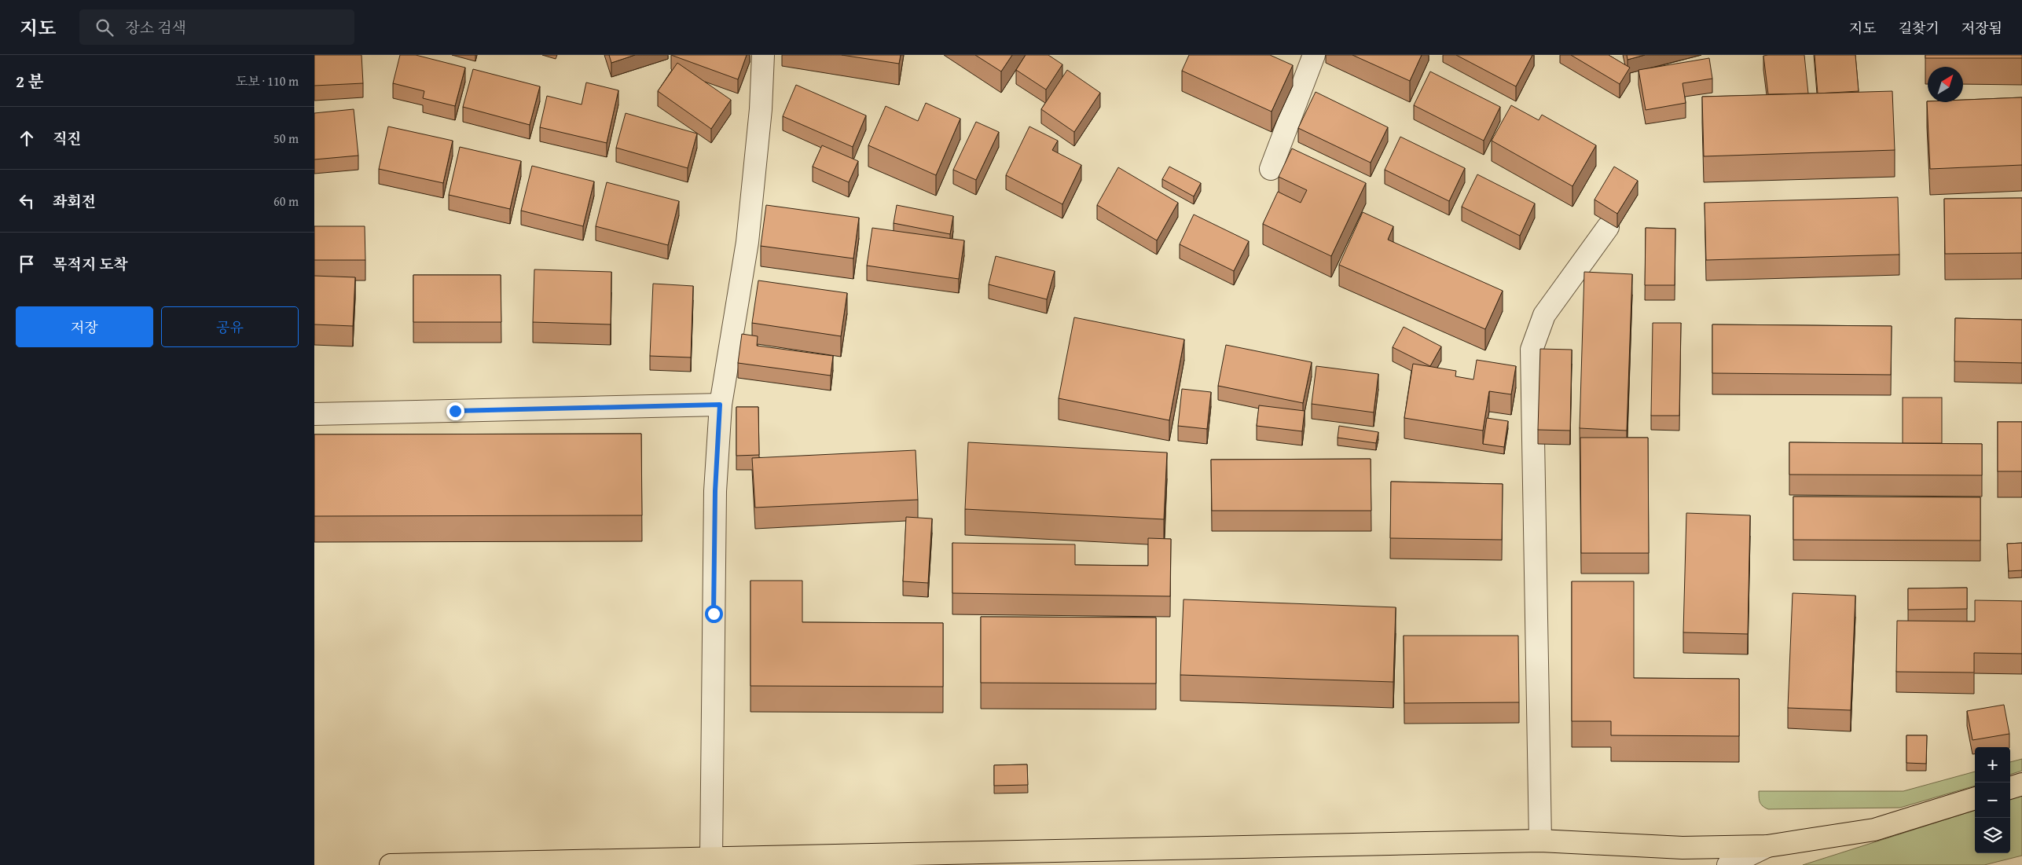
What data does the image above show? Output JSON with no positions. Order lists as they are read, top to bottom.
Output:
{
  "north": "top right",
  "page": {
    "header": "지도",
    "search": "장소 검색",
    "nav": ["지도", "길찾기", "저장됨"],
    "heading": ["2 분", "도보 · 110 m"],
    "list": [
      ["직진", "50 m"],
      ["좌회전", "60 m"],
      "목적지 도착"
    ],
    "buttons": ["저장", "공유"],
    "map_buttons": ["+", "−"]
  }
}
